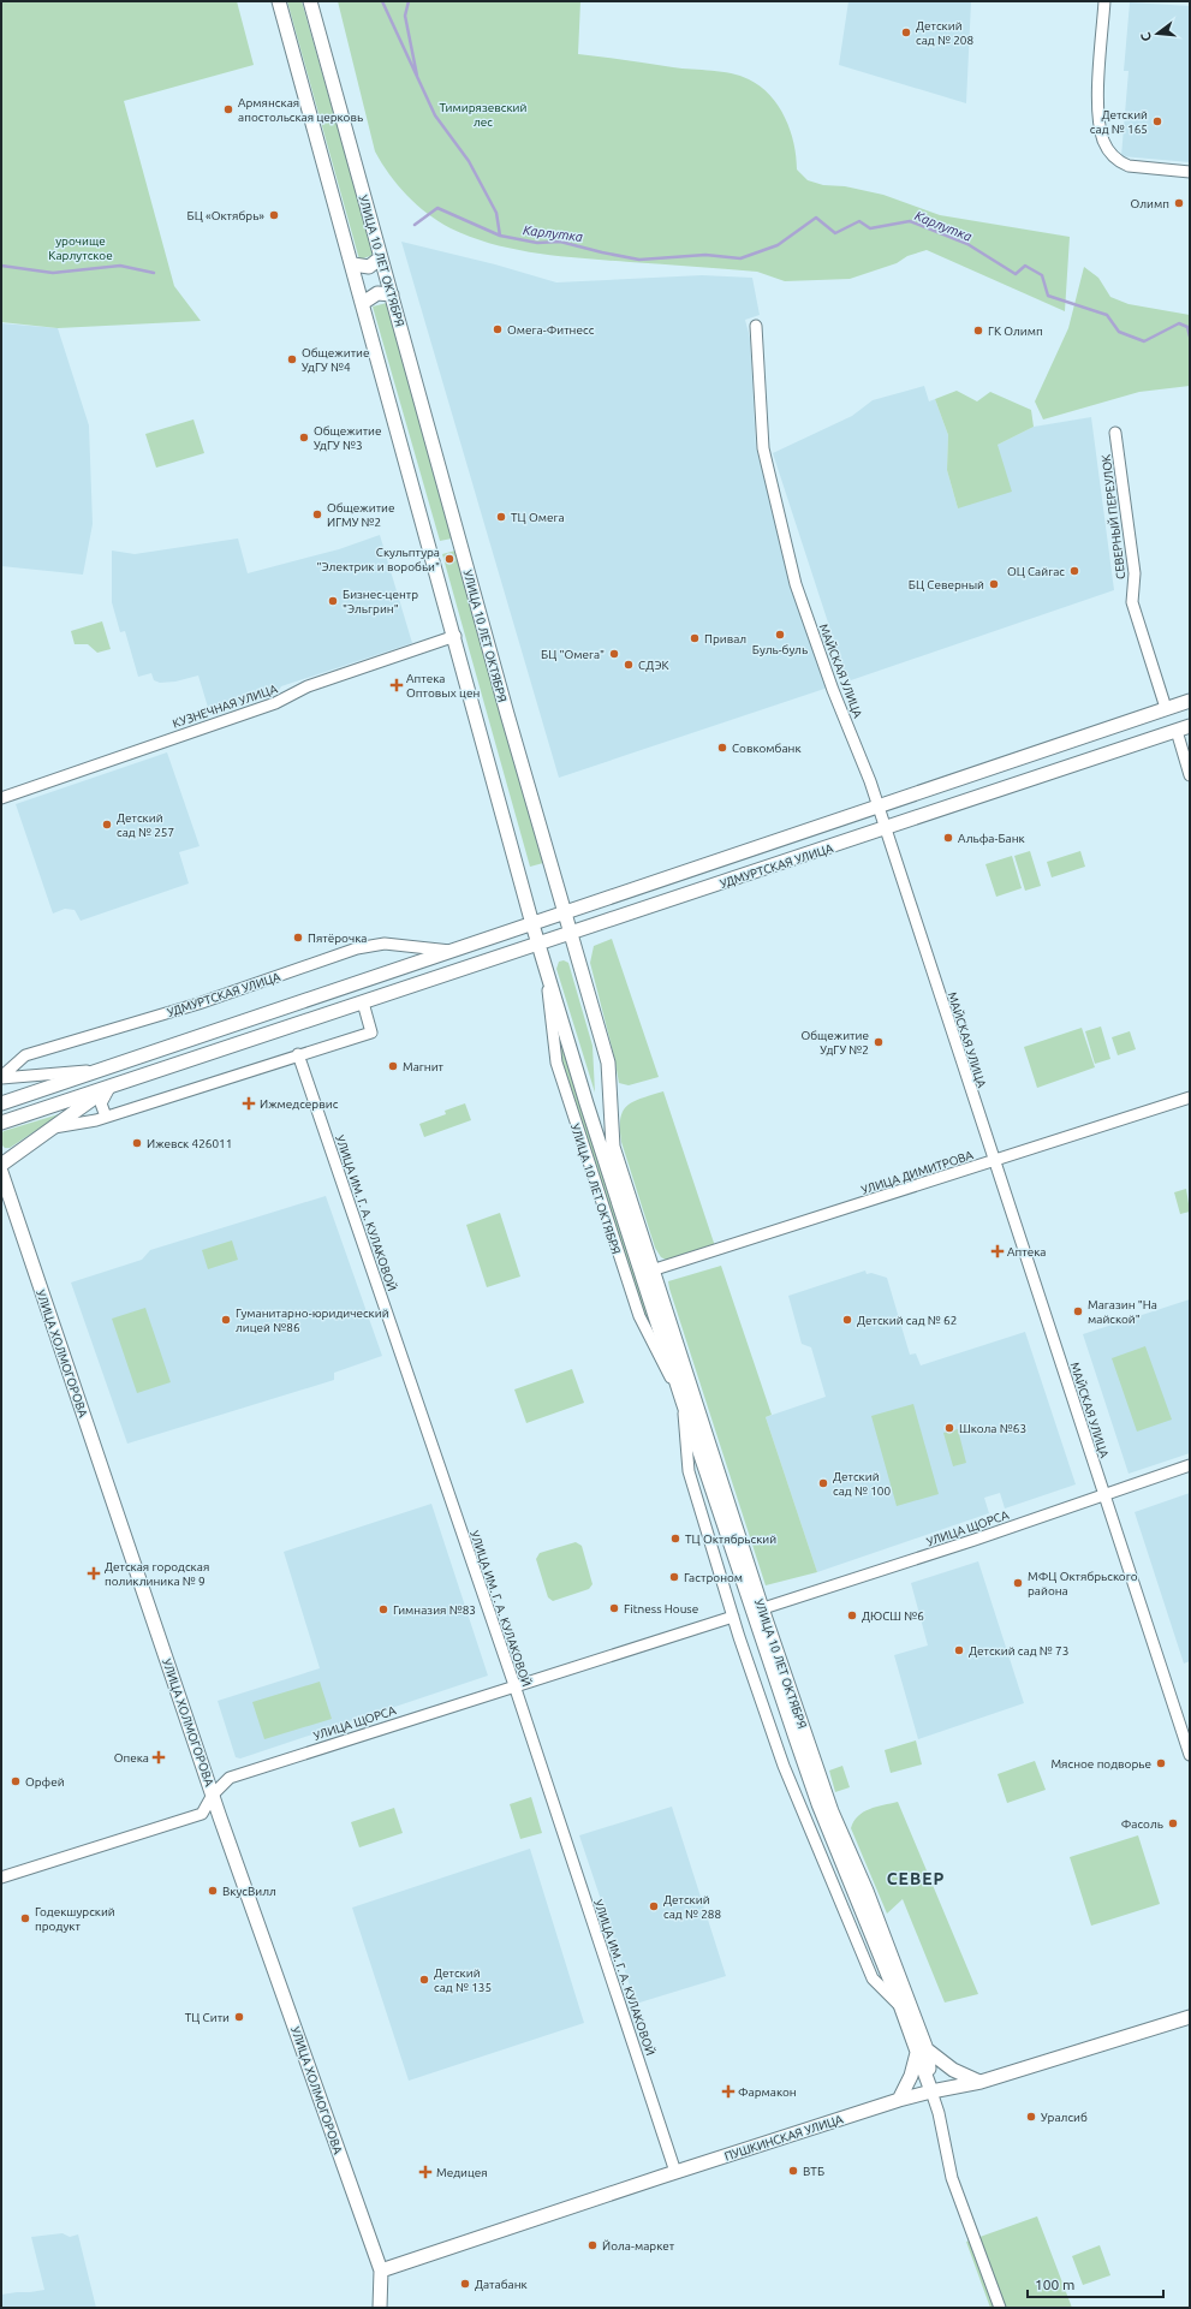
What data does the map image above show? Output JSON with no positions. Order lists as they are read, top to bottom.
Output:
{
  "streets": {
    "main road": [
      "УЛИЦА 10 ЛЕТ ОКТЯБРЯ",
      "УДМУРТСКАЯ УЛИЦА",
      "УЛИЦА ХОЛМОГОРОВА",
      "ПУШКИНСКАЯ УЛИЦА"
    ],
    "street": [
      "СЕВЕРНЫЙ ПЕРЕУЛОК",
      "МАЙСКАЯ УЛИЦА",
      "КУЗНЕЧНАЯ УЛИЦА",
      "УЛИЦА ДИМИТРОВА",
      "УЛИЦА ИМ. Г. А. КУЛАКОВОЙ",
      "УЛИЦА ЩОРСА"
    ]
  },
  "crossings": [
    ["УЛИЦА 10 ЛЕТ ОКТЯБРЯ", "КУЗНЕЧНАЯ УЛИЦА"],
    ["УЛИЦА 10 ЛЕТ ОКТЯБРЯ", "УДМУРТСКАЯ УЛИЦА"],
    ["УЛИЦА 10 ЛЕТ ОКТЯБРЯ", "УЛИЦА ДИМИТРОВА"],
    ["УЛИЦА 10 ЛЕТ ОКТЯБРЯ", "УЛИЦА ЩОРСА"],
    ["СЕВЕРНЫЙ ПЕРЕУЛОК", "УДМУРТСКАЯ УЛИЦА"],
    ["МАЙСКАЯ УЛИЦА", "УДМУРТСКАЯ УЛИЦА"],
    ["МАЙСКАЯ УЛИЦА", "УЛИЦА ДИМИТРОВА"],
    ["МАЙСКАЯ УЛИЦА", "УЛИЦА ЩОРСА"],
    ["УЛИЦА ИМ. Г. А. КУЛАКОВОЙ", "УЛИЦА ЩОРСА"],
    ["УЛИЦА ИМ. Г. А. КУЛАКОВОЙ", "ПУШКИНСКАЯ УЛИЦА"],
    ["УЛИЦА ХОЛМОГОРОВА", "УЛИЦА ЩОРСА"],
    ["УЛИЦА ХОЛМОГОРОВА", "ПУШКИНСКАЯ УЛИЦА"]
  ],
  "districts": ["СЕВЕР"],
  "water": ["Карлутка"],
  "parks": ["Тимирязевский лес", "урочище Карлутское"],
  "places": {
    "other": [
      "Детский сад № 208",
      "Армянская апостольская церковь",
      "Детский сад № 165",
      "Олимп",
      "БЦ «Октябрь»",
      "Омега-Фитнесс",
      "ГК Олимп",
      "Общежитие УдГУ №4",
      "Общежитие УдГУ №3",
      "Общежитие ИГМУ №2",
      "ТЦ Омега",
      "Скульптура \"Электрик и воробьи\"",
      "ОЦ Сайгас",
      "БЦ Северный",
      "Бизнес-центр \"Эльгрин\"",
      "Буль-буль",
      "Привал",
      "БЦ \"Омега\"",
      "СДЭК",
      "Совкомбанк",
      "Детский сад № 257",
      "Альфа-Банк",
      "Пятёрочка",
      "Общежитие УдГУ №2",
      "Магнит",
      "Ижевск 426011",
      "Магазин \"На майской\"",
      "Гуманитарно-юридический лицей №86",
      "Детский сад № 62",
      "Школа №63",
      "Детский сад № 100",
      "ТЦ Октябрьский",
      "Гастроном",
      "МФЦ Октябрьского района",
      "Fitness House",
      "Гимназия №83",
      "ДЮСШ №6",
      "Детский сад № 73",
      "Мясное подворье",
      "Орфей",
      "Фасоль",
      "ВкусВилл",
      "Детский сад № 288",
      "Годекшурский продукт",
      "Детский сад № 135",
      "ТЦ Сити",
      "Уралсиб",
      "ВТБ",
      "Йола-маркет",
      "Датабанк"
    ],
    "health": [
      "Аптека Оптовых цен",
      "Ижмедсервис",
      "Аптека",
      "Детская городская поликлиника № 9",
      "Опека",
      "Фармакон",
      "Медицея"
    ]
  },
  "scale_bar": "100 m",
  "north": "left"
}
